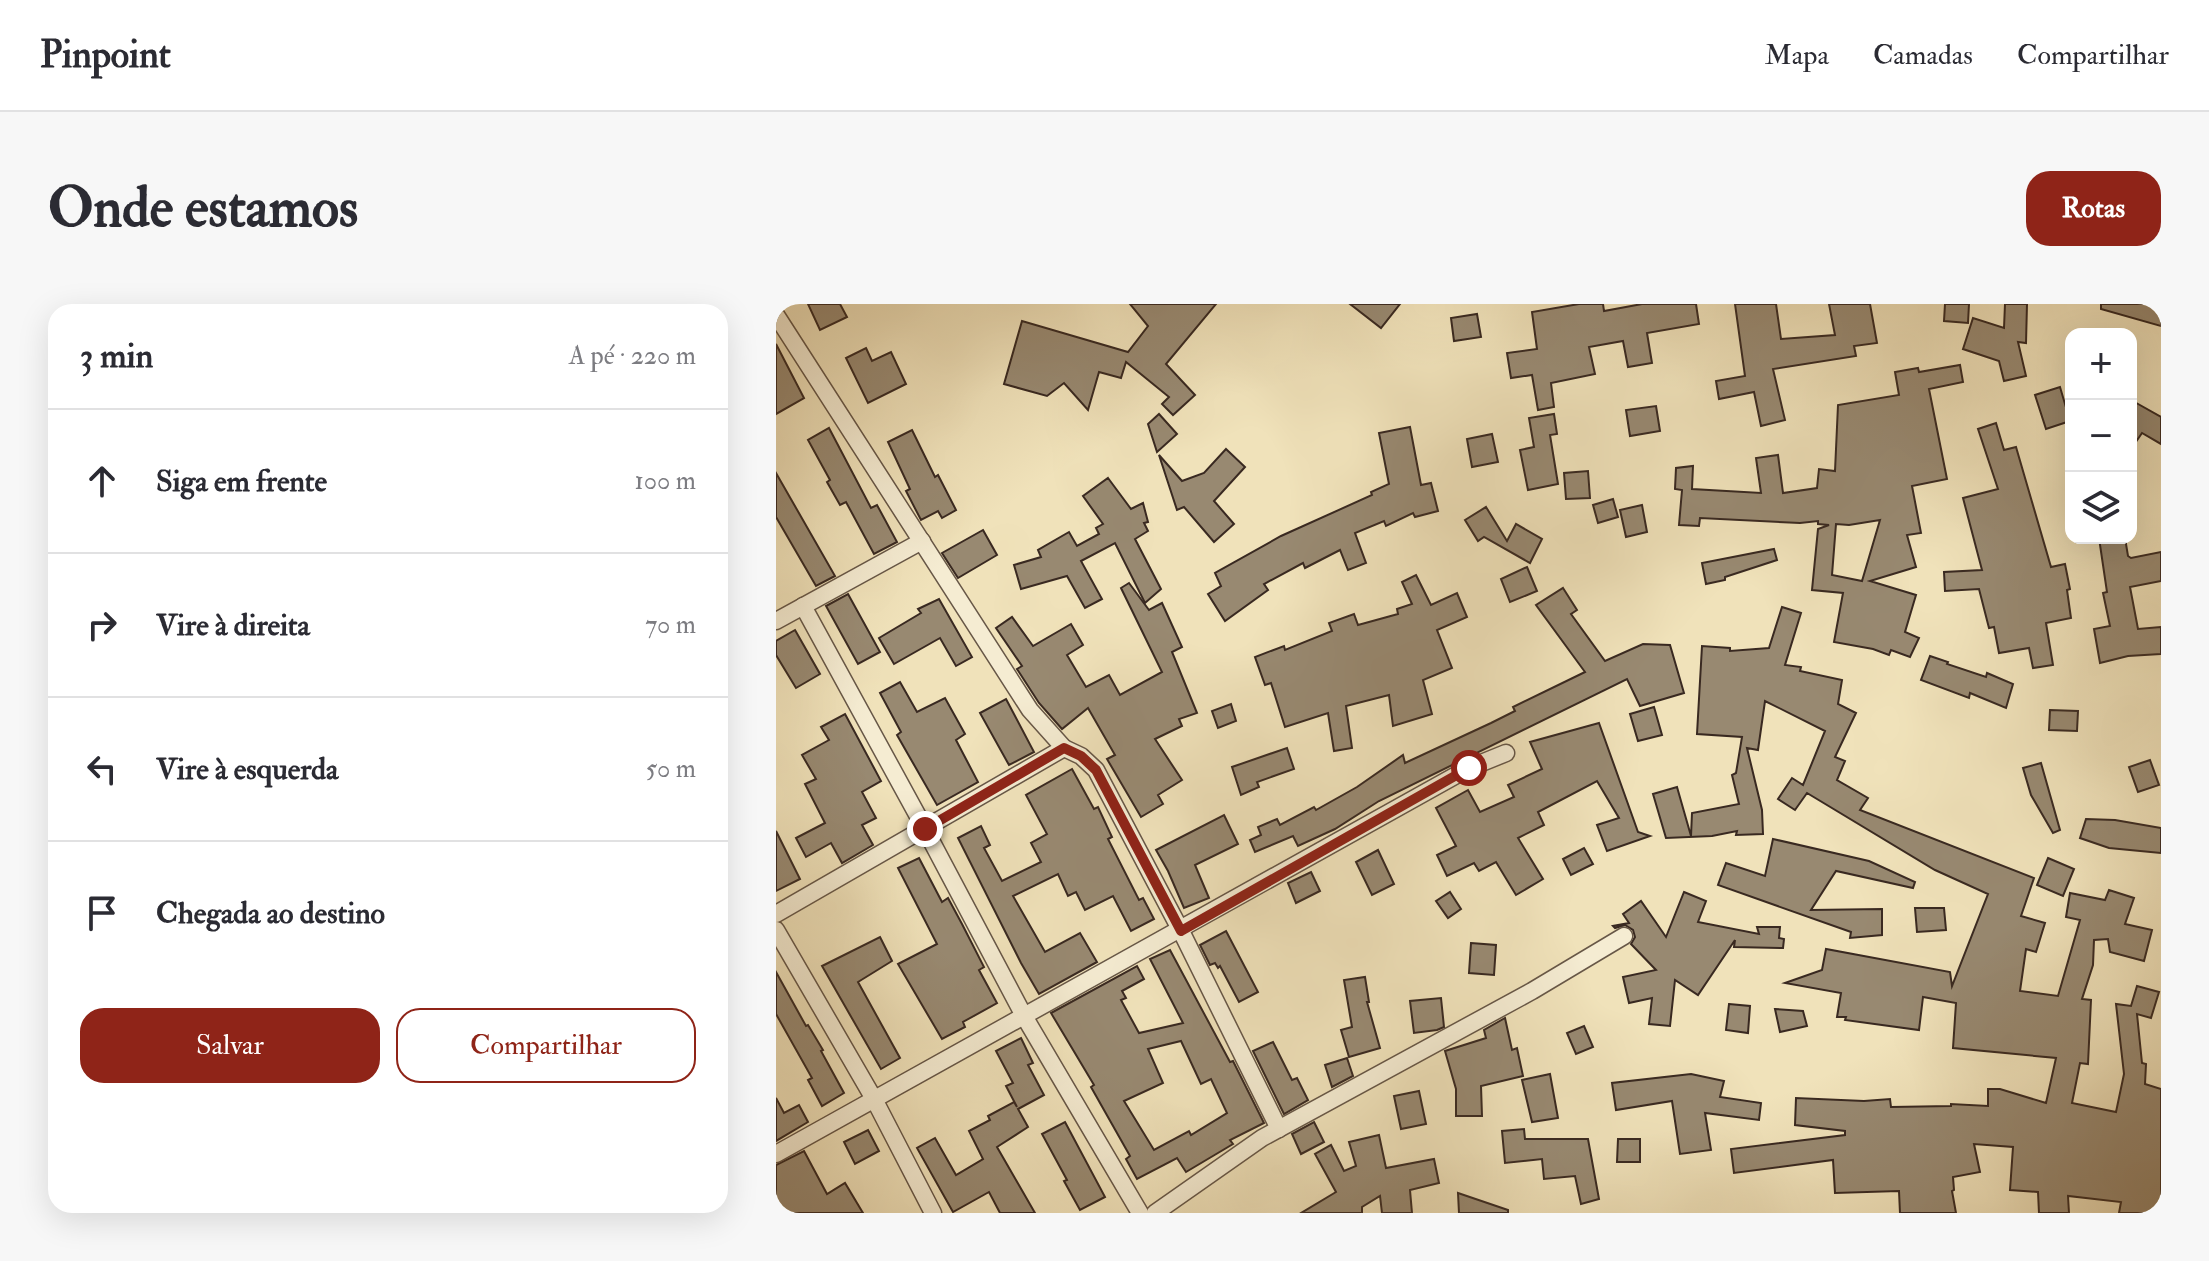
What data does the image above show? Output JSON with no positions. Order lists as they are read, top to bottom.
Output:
{
  "page": {
    "header": "Pinpoint",
    "nav": ["Mapa", "Camadas", "Compartilhar"],
    "buttons": [
      "Rotas",
      ["Salvar", "Compartilhar"]
    ],
    "title": "Onde estamos",
    "heading": ["3 min", "A pé · 220 m"],
    "map_buttons": ["+", "−"],
    "list": [
      ["Siga em frente", "100 m"],
      ["Vire à direita", "70 m"],
      ["Vire à esquerda", "50 m"],
      "Chegada ao destino"
    ]
  }
}
